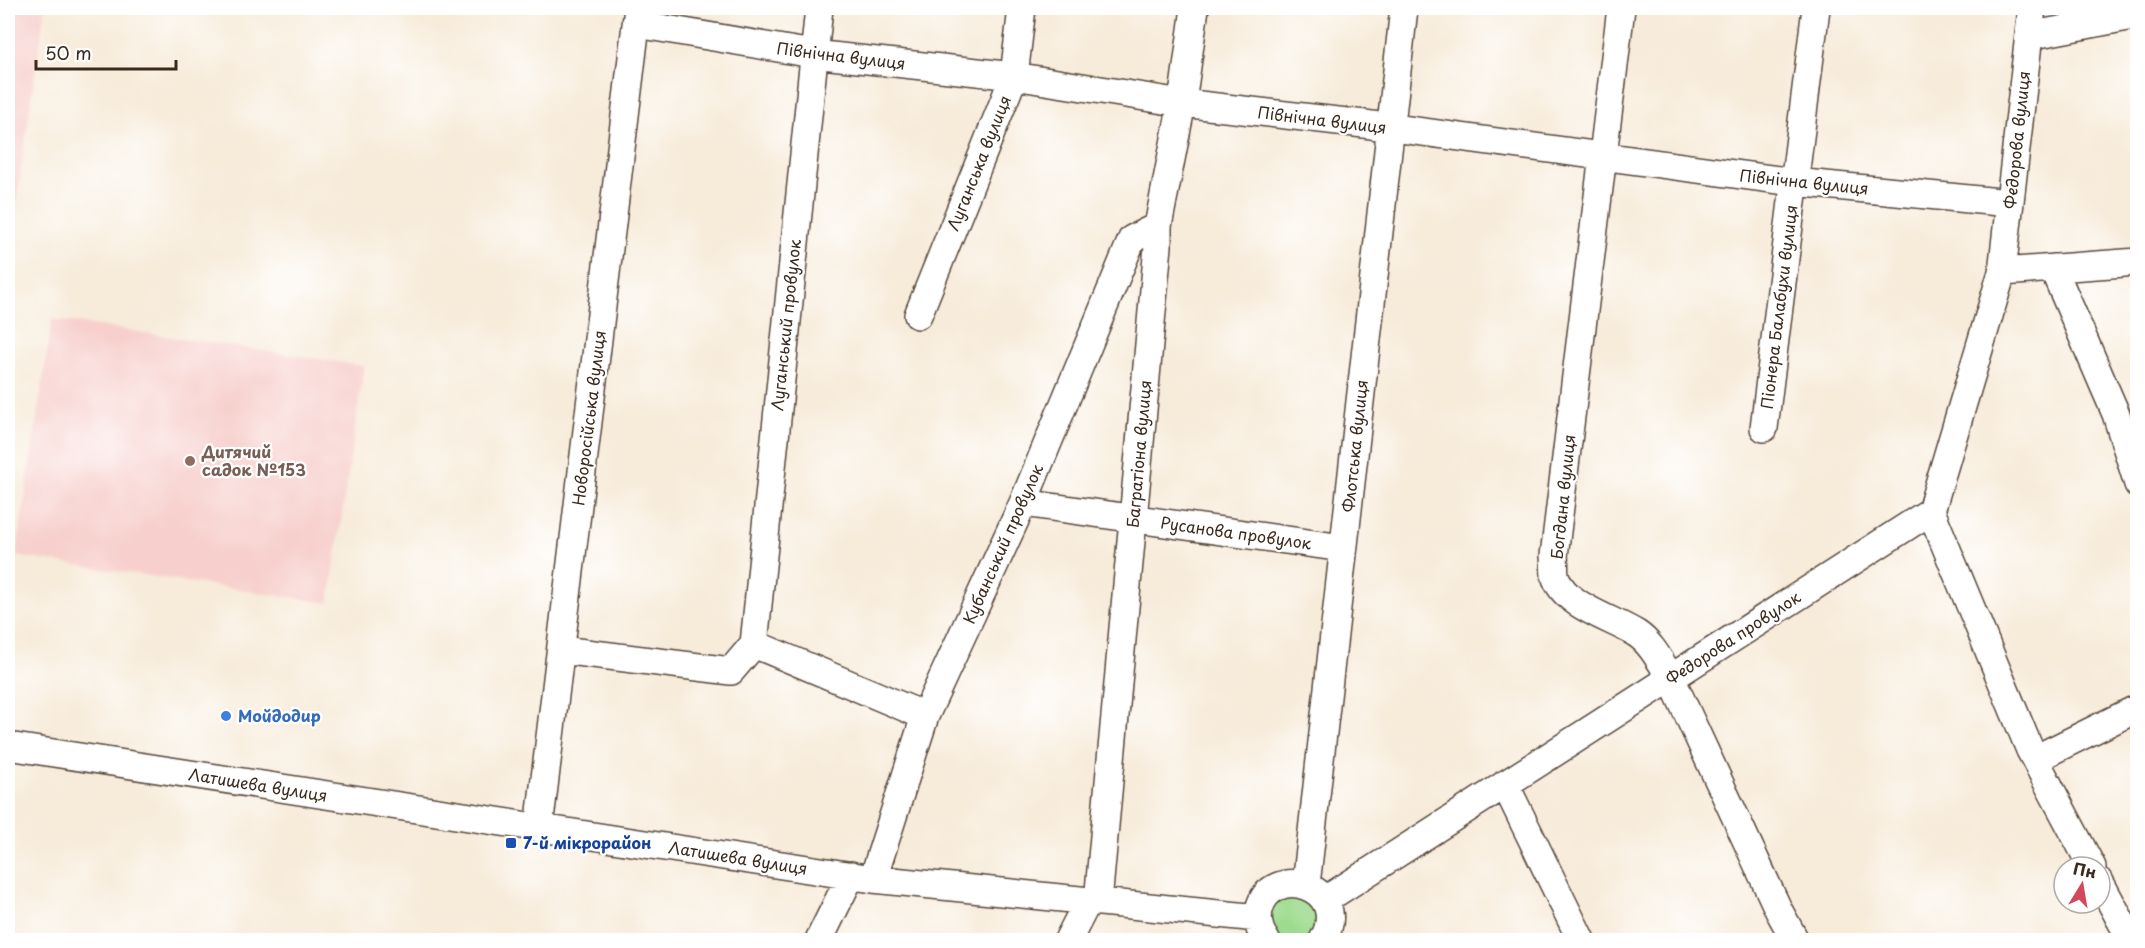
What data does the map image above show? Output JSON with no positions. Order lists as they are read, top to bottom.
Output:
{
  "streets": {
    "street": [
      "Північна вулиця",
      "Федорова вулиця",
      "Луганська вулиця",
      "Піонера Балабухи вулиця",
      "Луганський провулок",
      "Новоросійська вулиця",
      "Флотська вулиця",
      "Багратіона вулиця",
      "Богдана вулиця",
      "Русанова провулок",
      "Кубанський провулок",
      "Федорова провулок",
      "Латишева вулиця"
    ]
  },
  "crossings": [
    ["Північна вулиця", "Федорова вулиця"],
    ["Північна вулиця", "Луганська вулиця"],
    ["Північна вулиця", "Піонера Балабухи вулиця"],
    ["Північна вулиця", "Луганський провулок"],
    ["Північна вулиця", "Новоросійська вулиця"],
    ["Північна вулиця", "Флотська вулиця"],
    ["Північна вулиця", "Багратіона вулиця"],
    ["Північна вулиця", "Богдана вулиця"],
    ["Новоросійська вулиця", "Латишева вулиця"],
    ["Флотська вулиця", "Русанова провулок"],
    ["Флотська вулиця", "Федорова провулок"],
    ["Багратіона вулиця", "Русанова провулок"],
    ["Багратіона вулиця", "Кубанський провулок"],
    ["Багратіона вулиця", "Латишева вулиця"],
    ["Богдана вулиця", "Федорова провулок"],
    ["Русанова провулок", "Кубанський провулок"],
    ["Кубанський провулок", "Латишева вулиця"]
  ],
  "places": {
    "other": ["Дитячий садок №153", "Мойдодир"],
    "transit": ["7-й мікрорайон"]
  },
  "scale_bar": "50 m",
  "north": "top"
}
